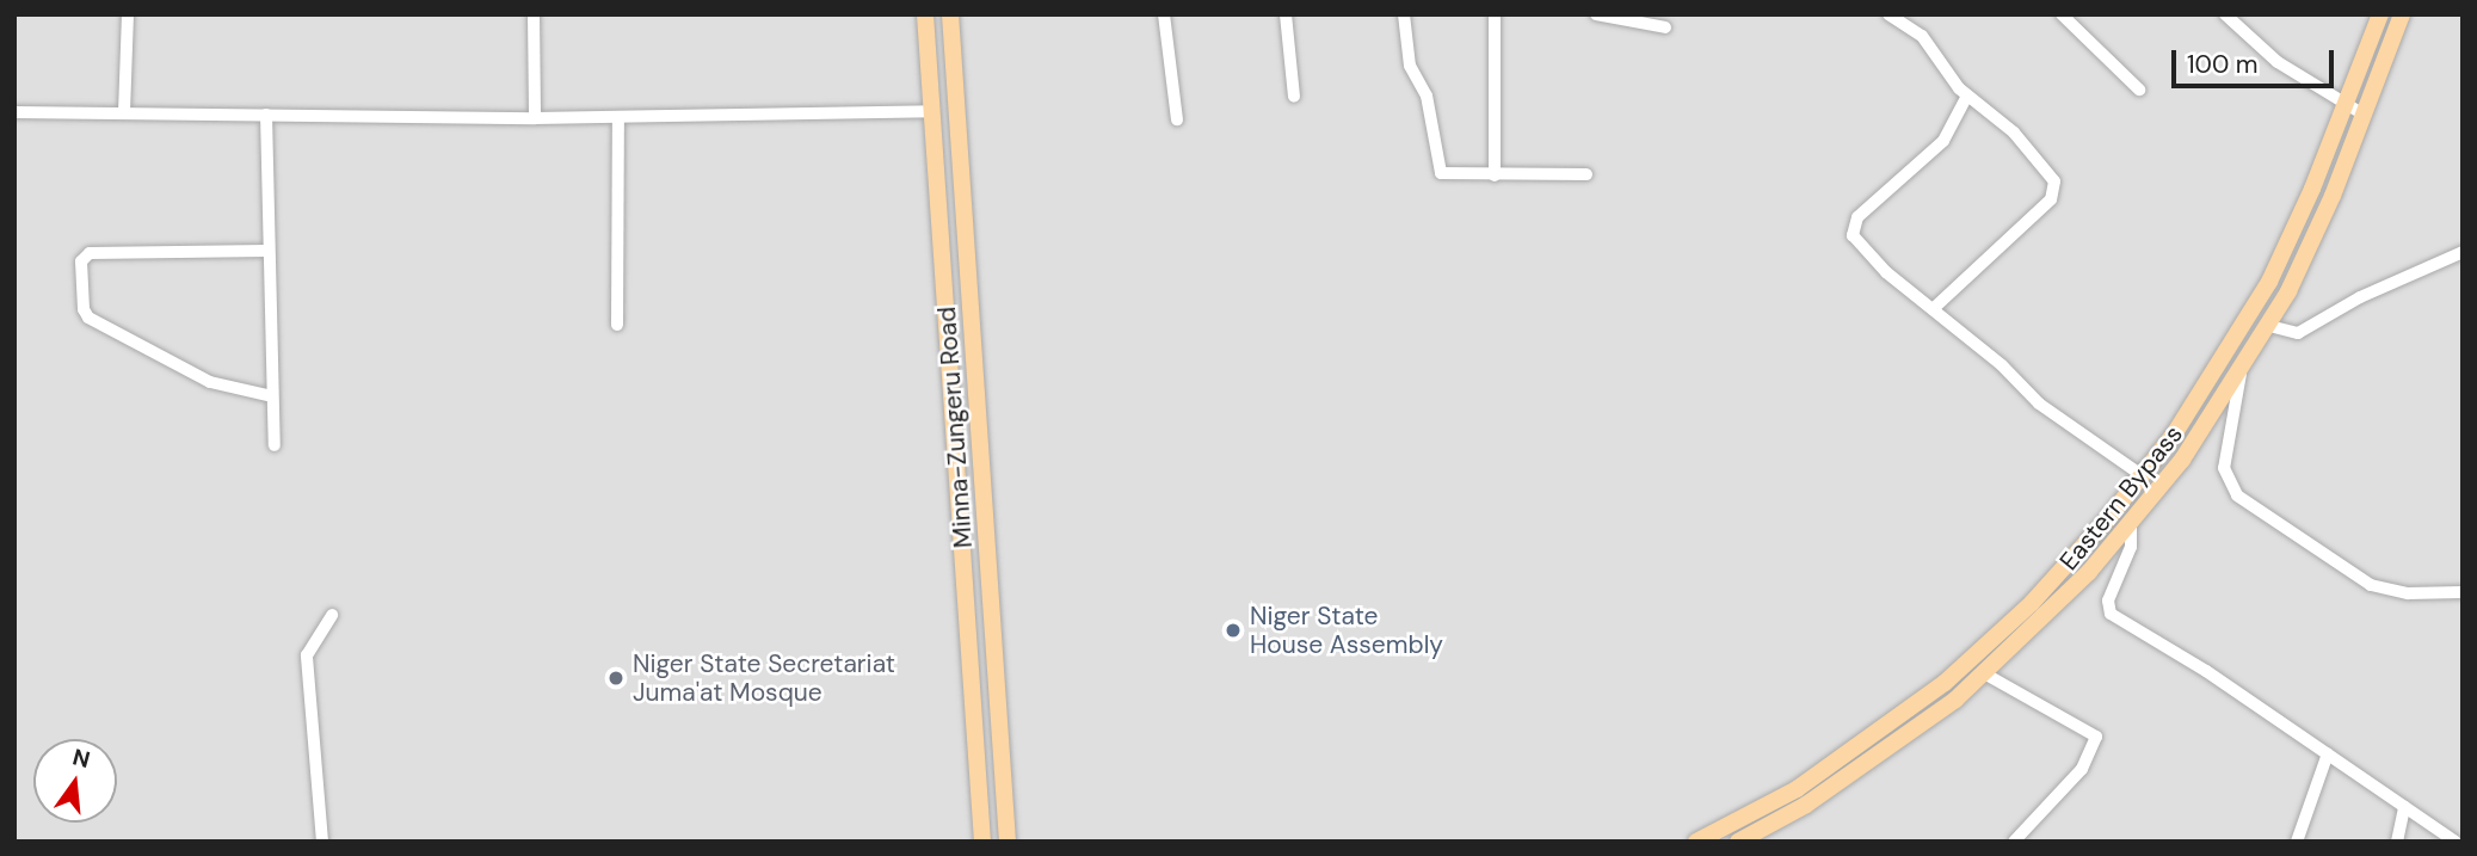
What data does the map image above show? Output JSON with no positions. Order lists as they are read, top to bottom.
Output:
{
  "streets": {
    "main road": ["Minna-Zungeru Road", "Eastern Bypass"]
  },
  "places": ["Niger State House Assembly", "Niger State Secretariat Juma'at Mosque"],
  "scale_bar": "100 m",
  "north": "top"
}
